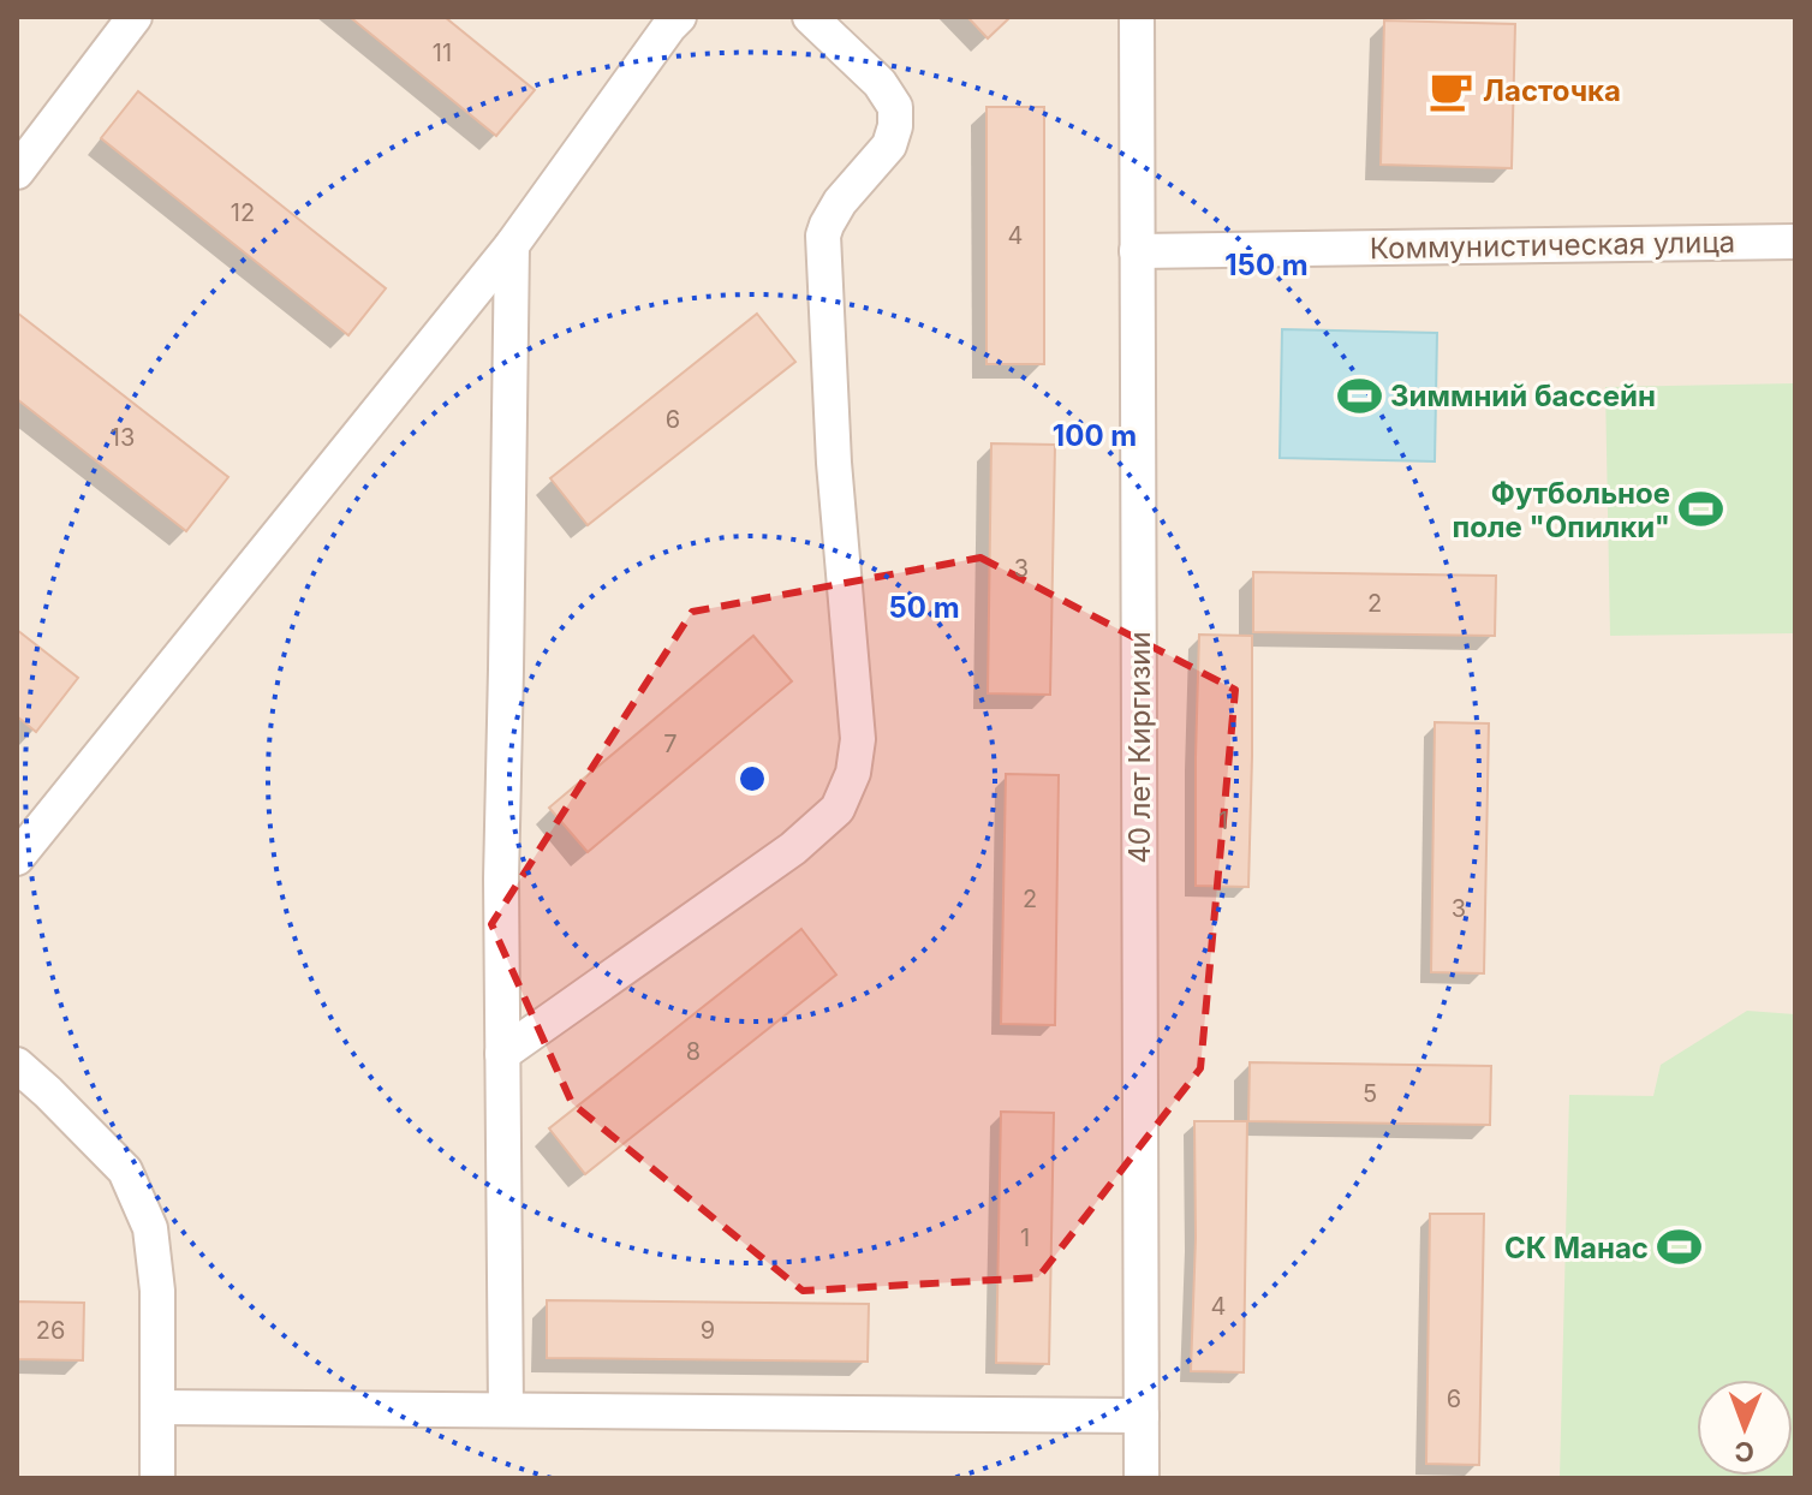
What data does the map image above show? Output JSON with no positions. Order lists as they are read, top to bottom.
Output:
{
  "streets": {
    "street": ["Коммунистическая улица", "40 лет Киргизии"]
  },
  "crossings": [
    ["Коммунистическая улица", "40 лет Киргизии"]
  ],
  "places": {
    "cafe": ["Ласточка"],
    "sports": ["Зиммний бассейн", "Футбольное поле \"Опилки\"", "СК Манас"]
  },
  "house_numbers": [
    "11",
    "12",
    "4",
    "6",
    "13",
    "3",
    "2",
    "7",
    "1",
    "2",
    "3",
    "8",
    "5",
    "1",
    "4",
    "26",
    "9",
    "6"
  ],
  "north": "bottom",
  "rings": ["150 m", "100 m", "50 m"]
}
